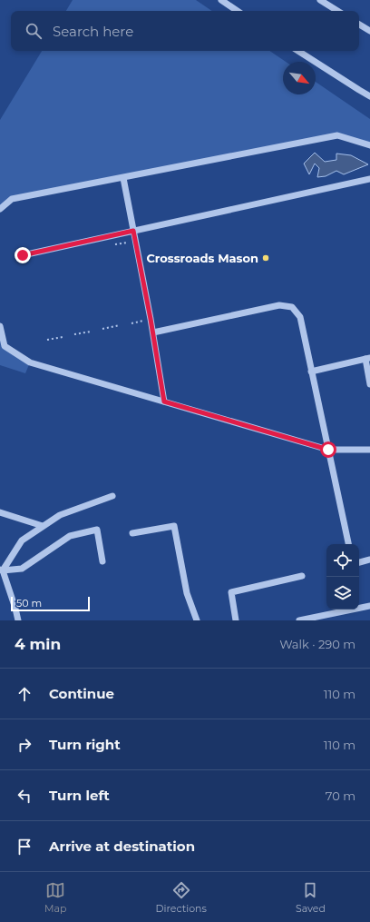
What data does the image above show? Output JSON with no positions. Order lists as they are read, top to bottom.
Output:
{
  "places": ["Crossroads Mason"],
  "scale_bar": "50 m",
  "north": "bottom right",
  "page": {
    "search": "Search here",
    "scale": "50 m",
    "heading": ["4 min", "Walk · 290 m"],
    "list": [
      ["Continue", "110 m"],
      ["Turn right", "110 m"],
      ["Turn left", "70 m"],
      "Arrive at destination"
    ],
    "nav": ["Map", "Directions", "Saved"]
  }
}
